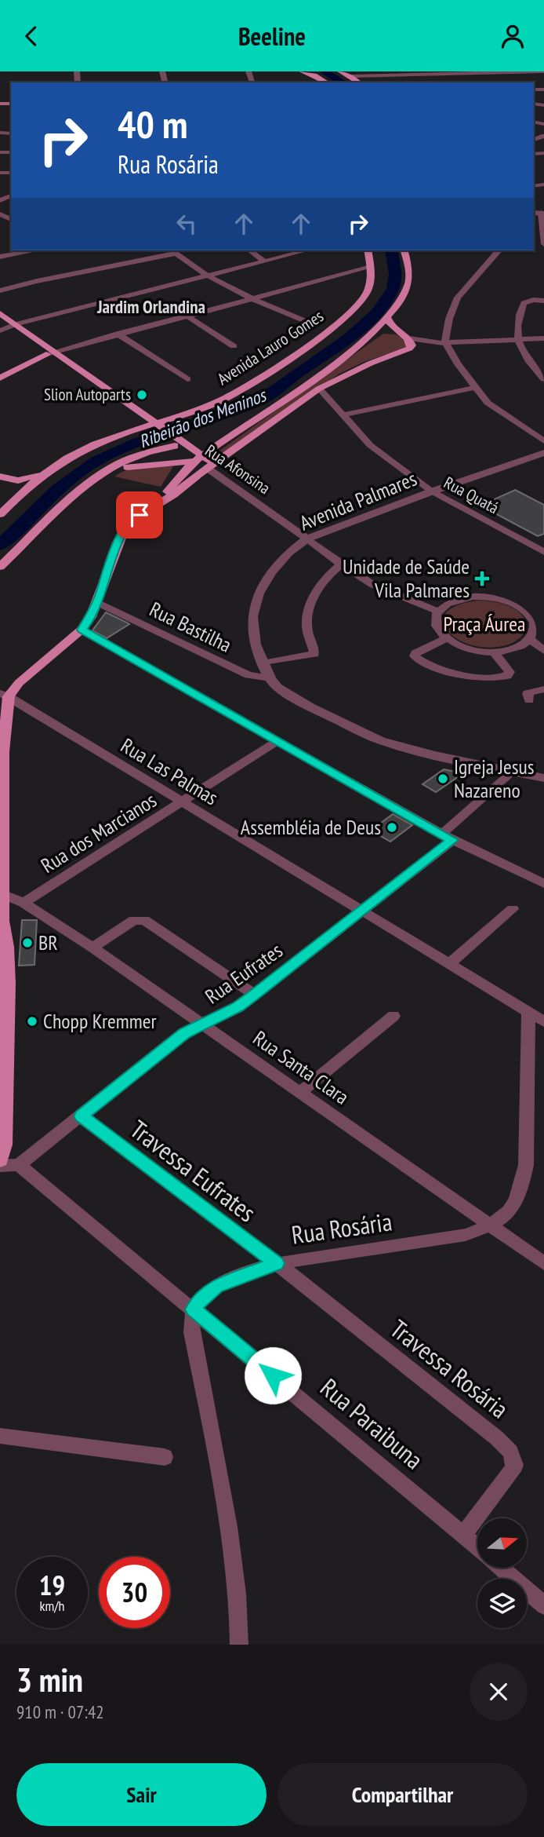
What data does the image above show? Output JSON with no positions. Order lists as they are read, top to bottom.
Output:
{
  "streets": {
    "main road": ["Avenida Lauro Gomes", "Rua Afonsina"],
    "street": [
      "Rua Quatá",
      "Avenida Palmares",
      "Rua Bastilha",
      "Rua Las Palmas",
      "Rua dos Marcianos",
      "Rua Eufrates",
      "Rua Santa Clara",
      "Travessa Eufrates",
      "Rua Rosária",
      "Travessa Rosária",
      "Rua Paraibuna"
    ]
  },
  "crossings": [
    ["Avenida Lauro Gomes", "Rua Afonsina"],
    ["Rua Afonsina", "Avenida Palmares"],
    ["Rua Quatá", "Avenida Palmares"],
    ["Avenida Palmares", "Rua Bastilha"],
    ["Avenida Palmares", "Rua Eufrates"],
    ["Rua Las Palmas", "Rua dos Marcianos"],
    ["Rua Las Palmas", "Rua Eufrates"],
    ["Rua Las Palmas", "Rua Rosária"],
    ["Rua dos Marcianos", "Rua Santa Clara"],
    ["Rua Eufrates", "Rua Santa Clara"],
    ["Rua Eufrates", "Travessa Eufrates"],
    ["Rua Eufrates", "Rua Paraibuna"],
    ["Rua Santa Clara", "Rua Rosária"],
    ["Travessa Eufrates", "Rua Rosária"],
    ["Travessa Eufrates", "Travessa Rosária"],
    ["Rua Rosária", "Travessa Rosária"],
    ["Rua Rosária", "Rua Paraibuna"],
    ["Travessa Rosária", "Rua Paraibuna"]
  ],
  "districts": ["Jardim Orlandina"],
  "water": ["Ribeirão dos Meninos"],
  "parks": ["Praça Áurea"],
  "places": {
    "other": [
      "Slion Autoparts",
      "Igreja Jesus Nazareno",
      "Assembléia de Deus",
      "BR",
      "Chopp Kremmer"
    ],
    "health": ["Unidade de Saúde Vila Palmares"]
  },
  "north": "right",
  "page": {
    "header": "Beeline",
    "turn": ["40 m", "Rua Rosária"],
    "speed": "19 km/h",
    "limit": "30",
    "heading": ["3 min", "910 m · 07:42"],
    "buttons": ["Sair", "Compartilhar"]
  }
}
